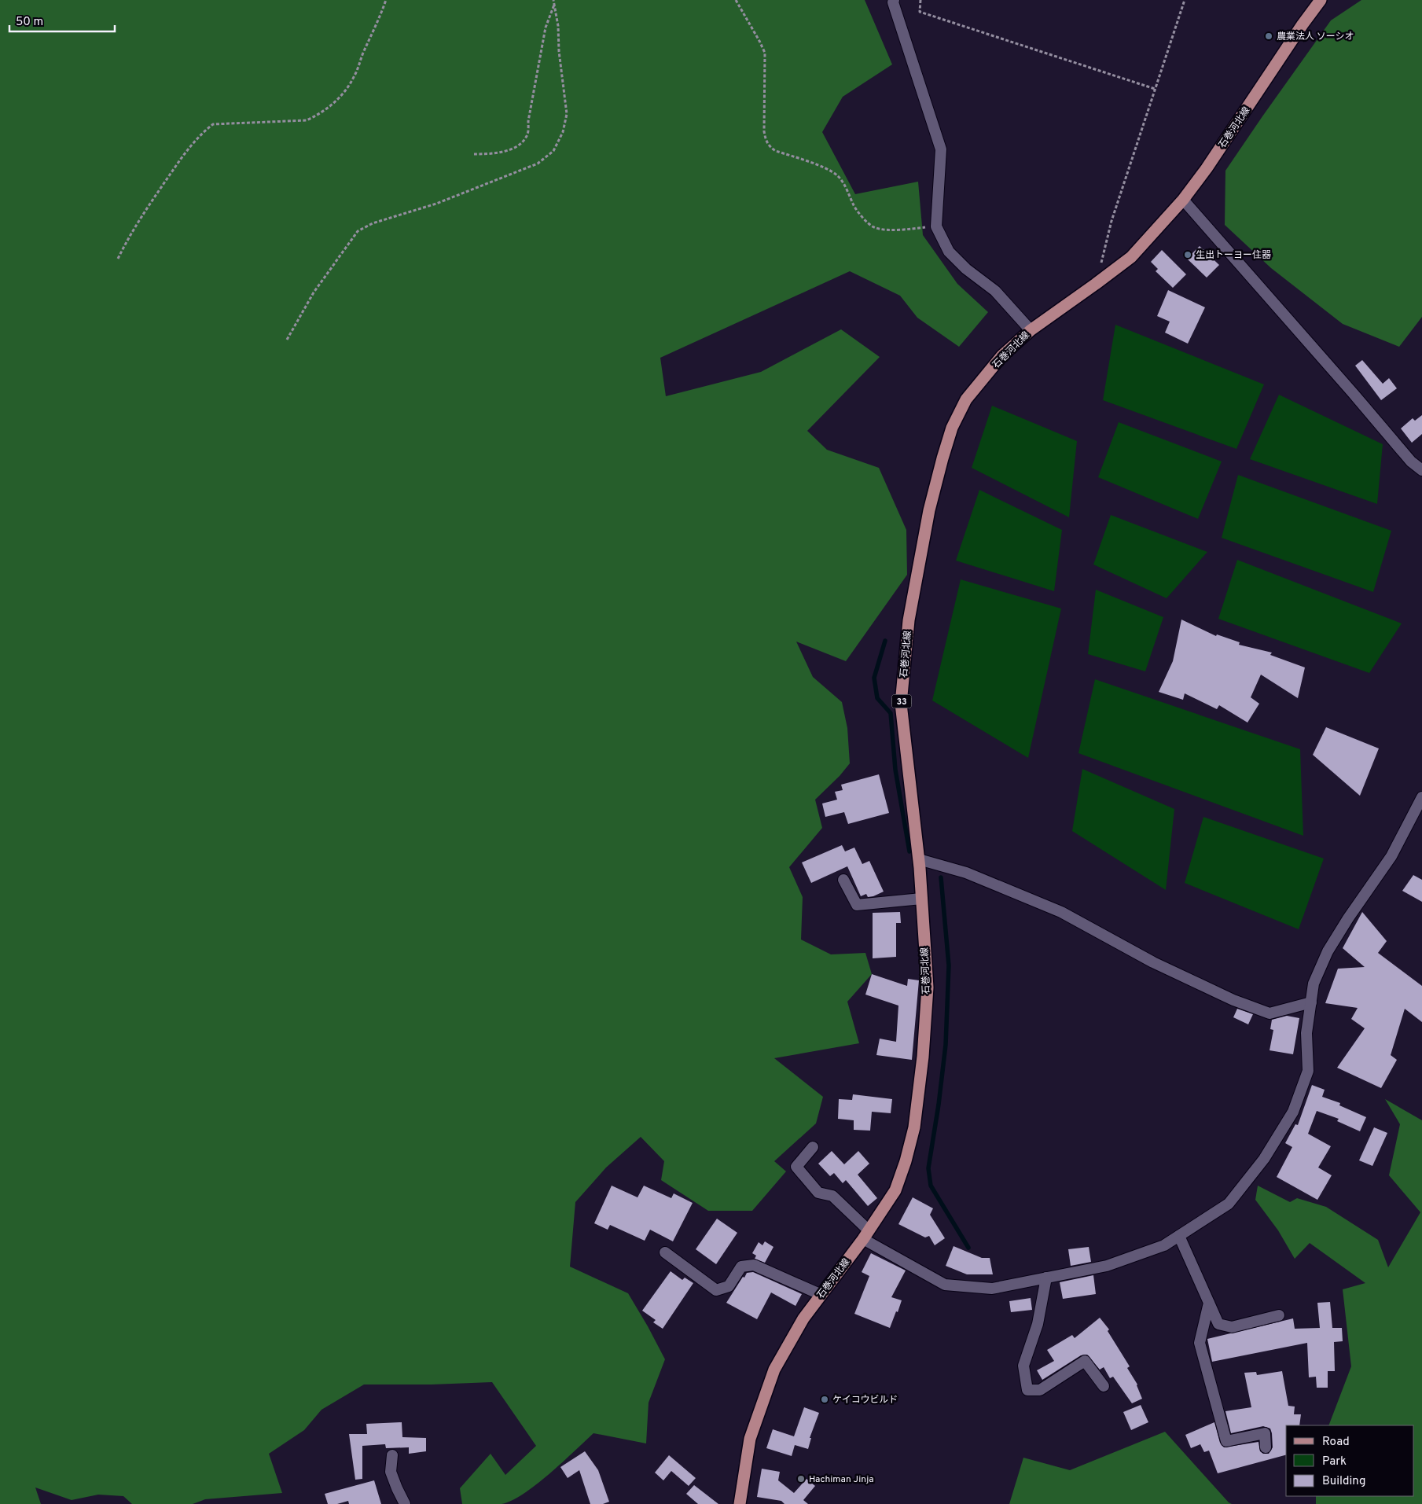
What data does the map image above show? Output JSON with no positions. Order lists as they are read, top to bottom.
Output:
{
  "streets": {
    "main road": ["石巻河北線", "33"]
  },
  "places": [
    "農業法人 ソーシオ",
    "生出トーヨー住器",
    "ケイコウビルド",
    "Hachiman Jinja"
  ],
  "legend": ["Road", "Park", "Building"],
  "scale_bar": "50 m"
}
